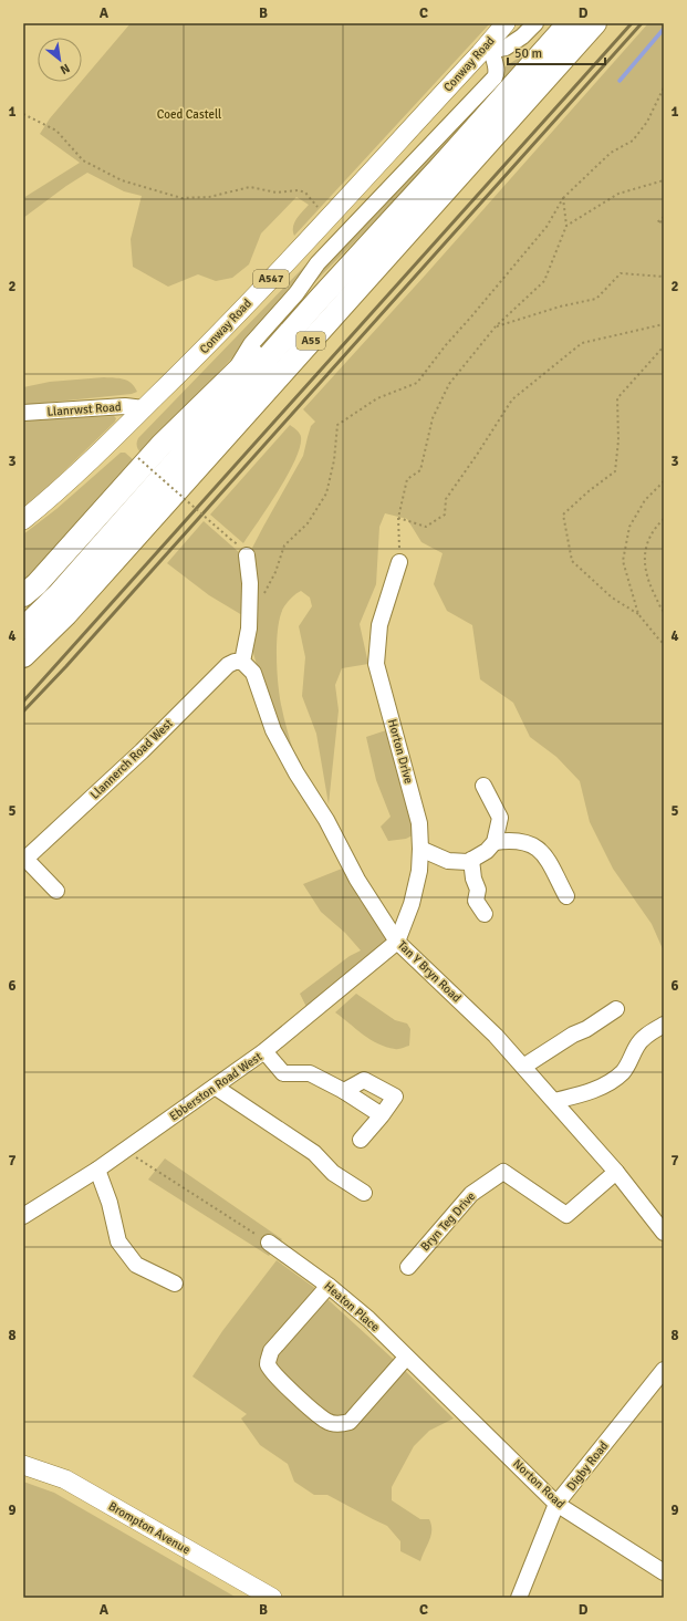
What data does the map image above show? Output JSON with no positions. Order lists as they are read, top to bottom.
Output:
{
  "streets": {
    "highway": ["A55"],
    "main road": ["Conway Road", "A547", "Brompton Avenue"],
    "street": [
      "Llanrwst Road",
      "Horton Drive",
      "Llannerch Road West",
      "Tan Y Bryn Road",
      "Ebberston Road West",
      "Bryn Teg Drive",
      "Heaton Place",
      "Digby Road",
      "Norton Road"
    ]
  },
  "crossings": [
    ["Conway Road", "Llanrwst Road"],
    ["Horton Drive", "Tan Y Bryn Road"],
    ["Horton Drive", "Ebberston Road West"],
    ["Llannerch Road West", "Tan Y Bryn Road"],
    ["Tan Y Bryn Road", "Ebberston Road West"],
    ["Tan Y Bryn Road", "Bryn Teg Drive"],
    ["Heaton Place", "Norton Road"],
    ["Digby Road", "Norton Road"]
  ],
  "parks": ["Coed Castell"],
  "scale_bar": "50 m",
  "north": "bottom right",
  "grid": {
    "columns": [
      "A",
      "B",
      "C",
      "D"
    ],
    "rows": [
      "1",
      "2",
      "3",
      "4",
      "5",
      "6",
      "7",
      "8",
      "9"
    ]
  }
}
